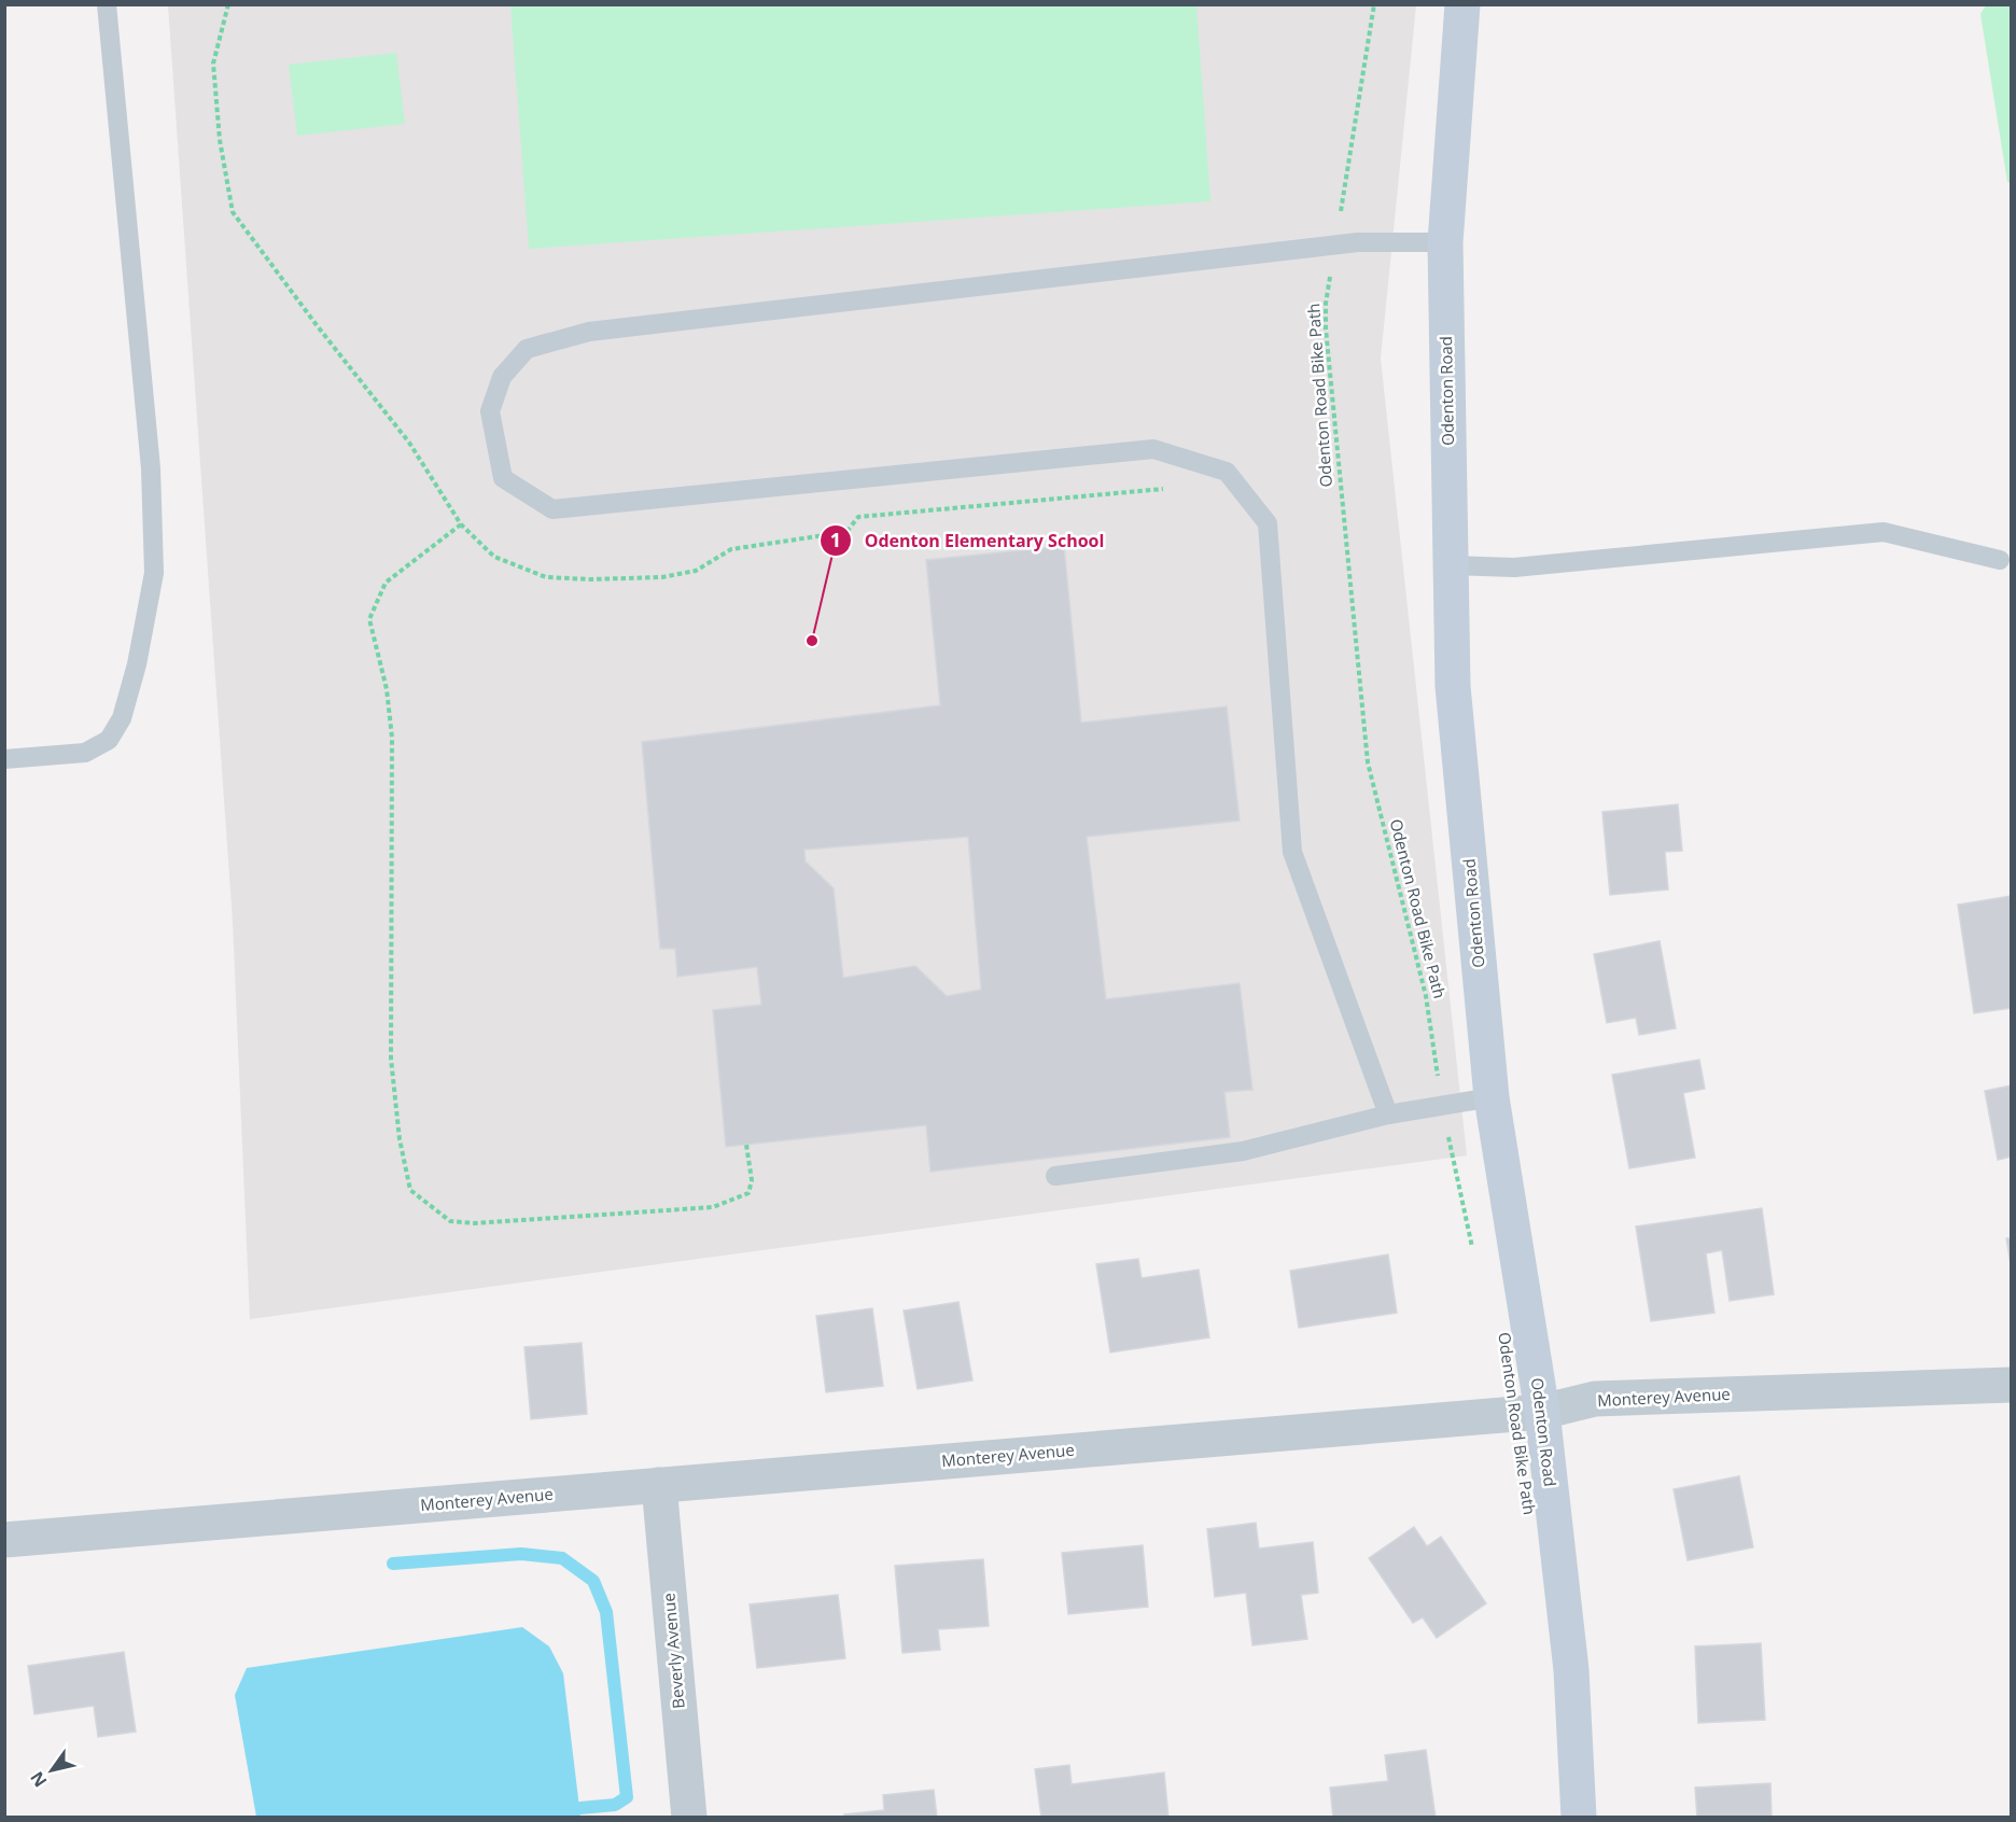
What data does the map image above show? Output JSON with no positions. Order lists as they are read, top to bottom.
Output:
{
  "streets": {
    "street": ["Odenton Road", "Monterey Avenue", "Beverly Avenue"],
    "path": ["Odenton Road Bike Path"]
  },
  "crossings": [
    ["Odenton Road", "Monterey Avenue"],
    ["Monterey Avenue", "Beverly Avenue"]
  ],
  "places": ["Odenton Elementary School"],
  "north": "bottom left"
}
